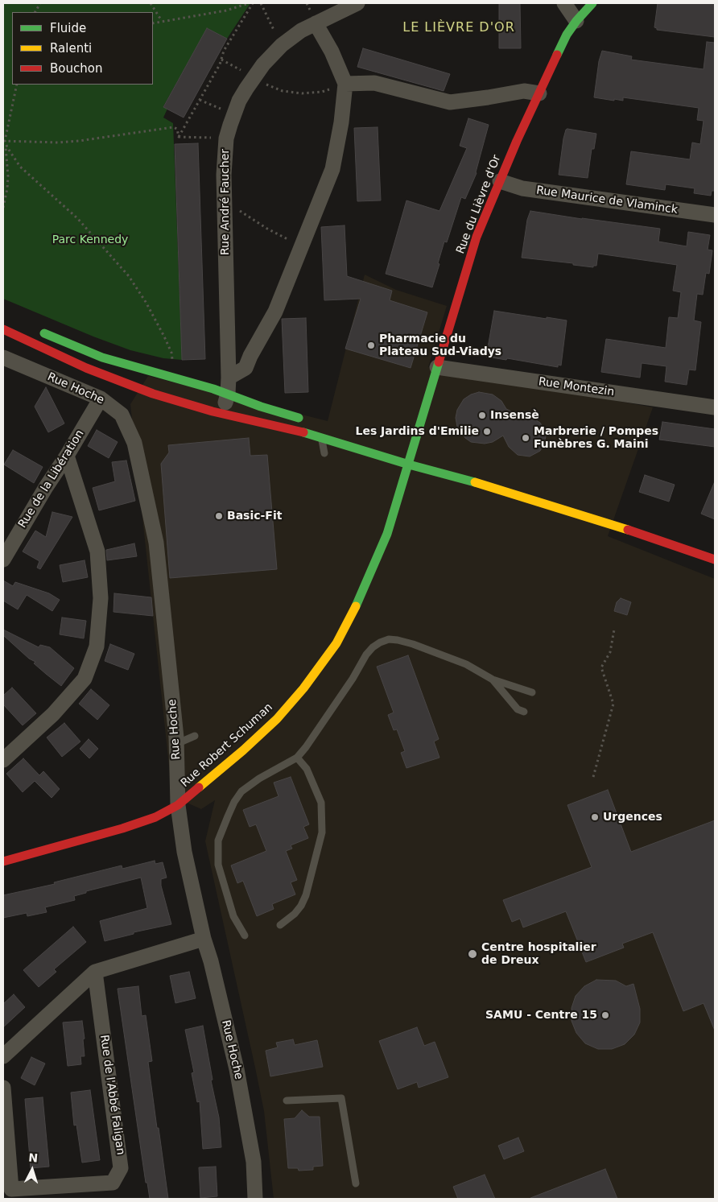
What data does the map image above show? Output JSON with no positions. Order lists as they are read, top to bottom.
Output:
{
  "streets": {
    "street": [
      "Rue Maurice de Vlaminck",
      "Rue André Faucher",
      "Rue du Lièvre d'Or",
      "Rue Montezin",
      "Rue Hoche",
      "Rue de la Libération",
      "Rue Robert Schuman",
      "Rue de l'Abbé Faligan"
    ]
  },
  "crossings": [
    ["Rue Maurice de Vlaminck", "Rue du Lièvre d'Or"],
    ["Rue du Lièvre d'Or", "Rue Montezin"],
    ["Rue du Lièvre d'Or", "Rue Robert Schuman"],
    ["Rue Hoche", "Rue de la Libération"],
    ["Rue Hoche", "Rue Robert Schuman"]
  ],
  "districts": ["LE LIÈVRE D'OR"],
  "parks": ["Parc Kennedy"],
  "places": [
    "Pharmacie du Plateau Sud-Viadys",
    "Insensè",
    "Les Jardins d'Emilie",
    "Marbrerie / Pompes Funèbres G. Maini",
    "Basic-Fit",
    "Urgences",
    "Centre hospitalier de Dreux",
    "SAMU - Centre 15"
  ],
  "legend": ["Fluide", "Ralenti", "Bouchon"],
  "north": "top"
}
